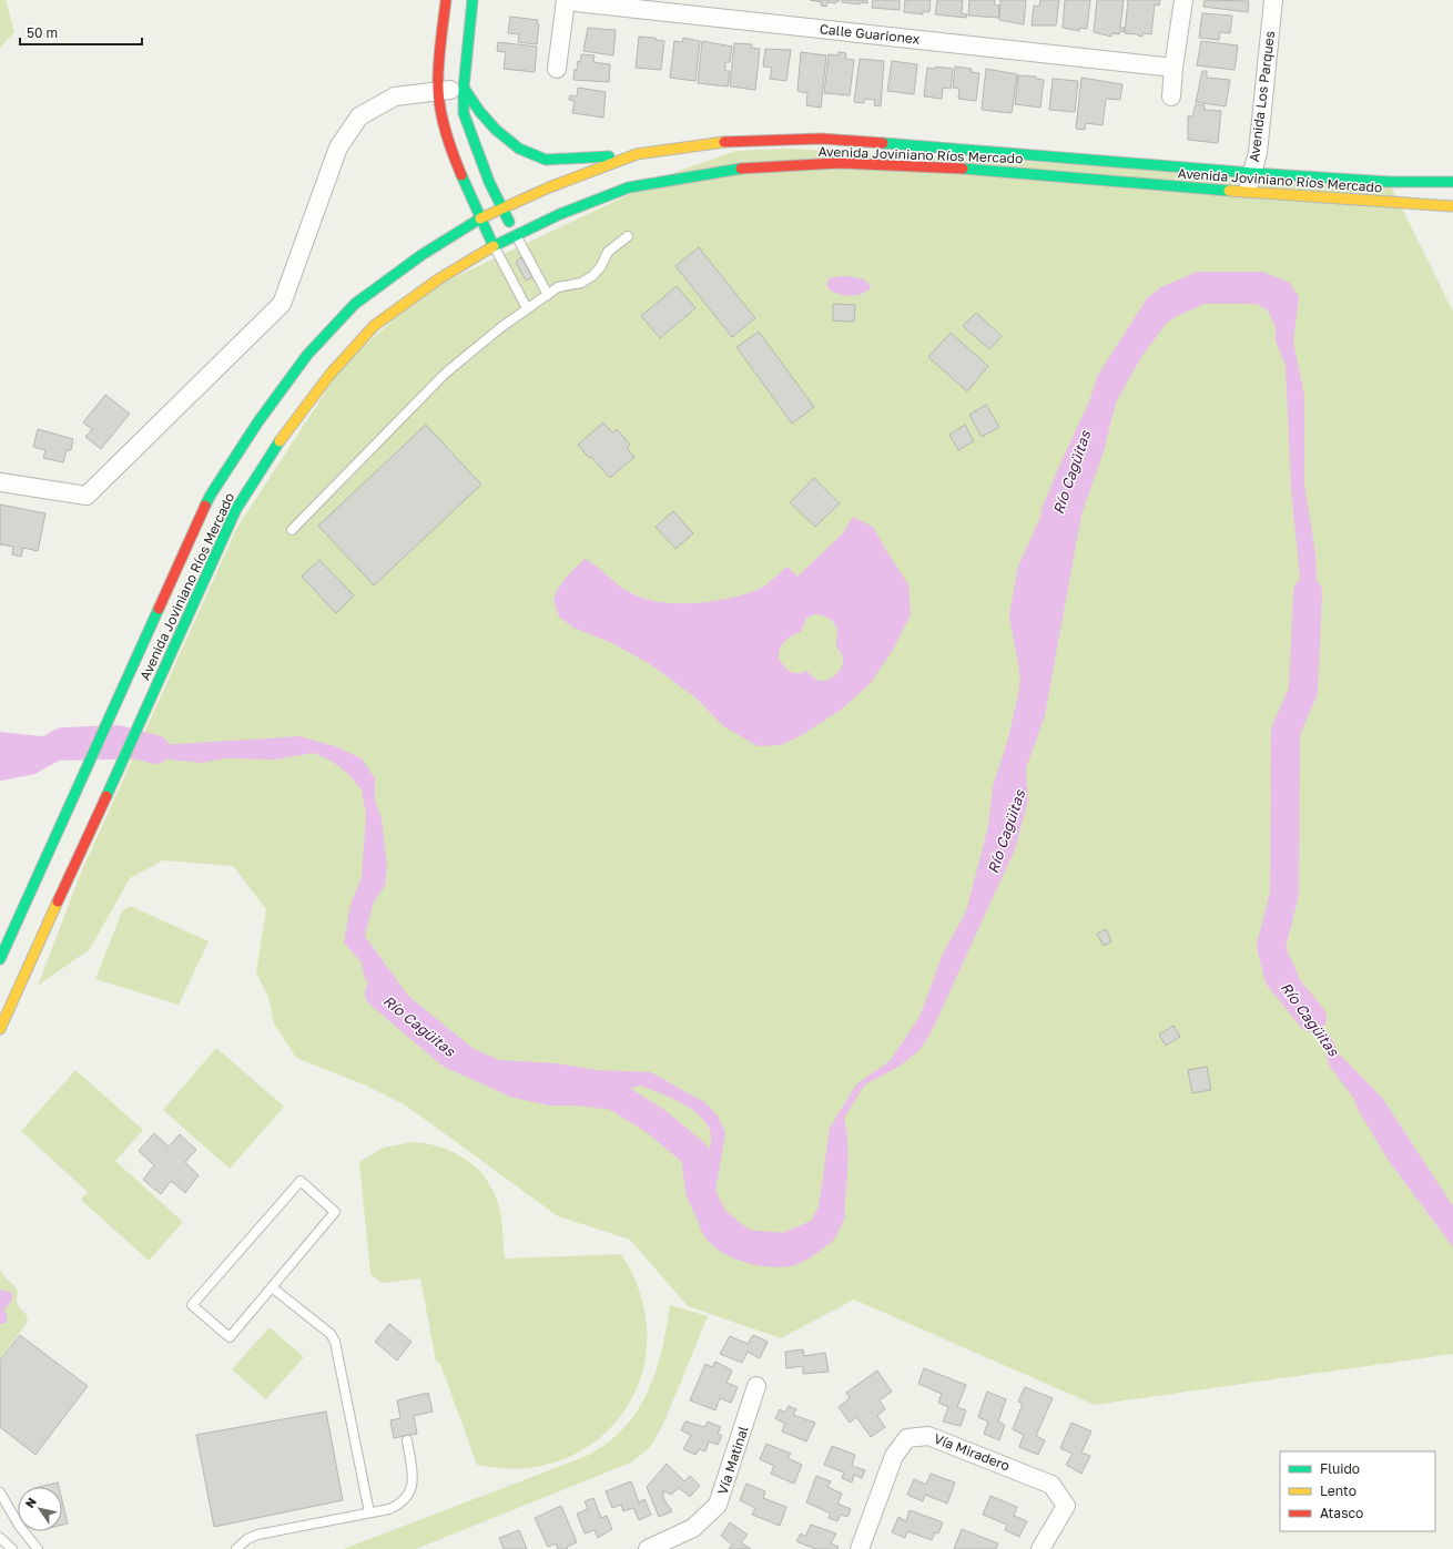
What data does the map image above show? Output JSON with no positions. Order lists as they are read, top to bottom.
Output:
{
  "streets": {
    "main road": ["Avenida Joviniano Ríos Mercado"],
    "street": [
      "Calle Guarionex",
      "Avenida Los Parques",
      "Vía Miradero",
      "Vía Matinal"
    ]
  },
  "crossings": [
    ["Avenida Los Parques", "Avenida Joviniano Ríos Mercado"]
  ],
  "water": ["Río Cagüitas"],
  "legend": ["Fluido", "Lento", "Atasco"],
  "scale_bar": "50 m",
  "north": "top left"
}
